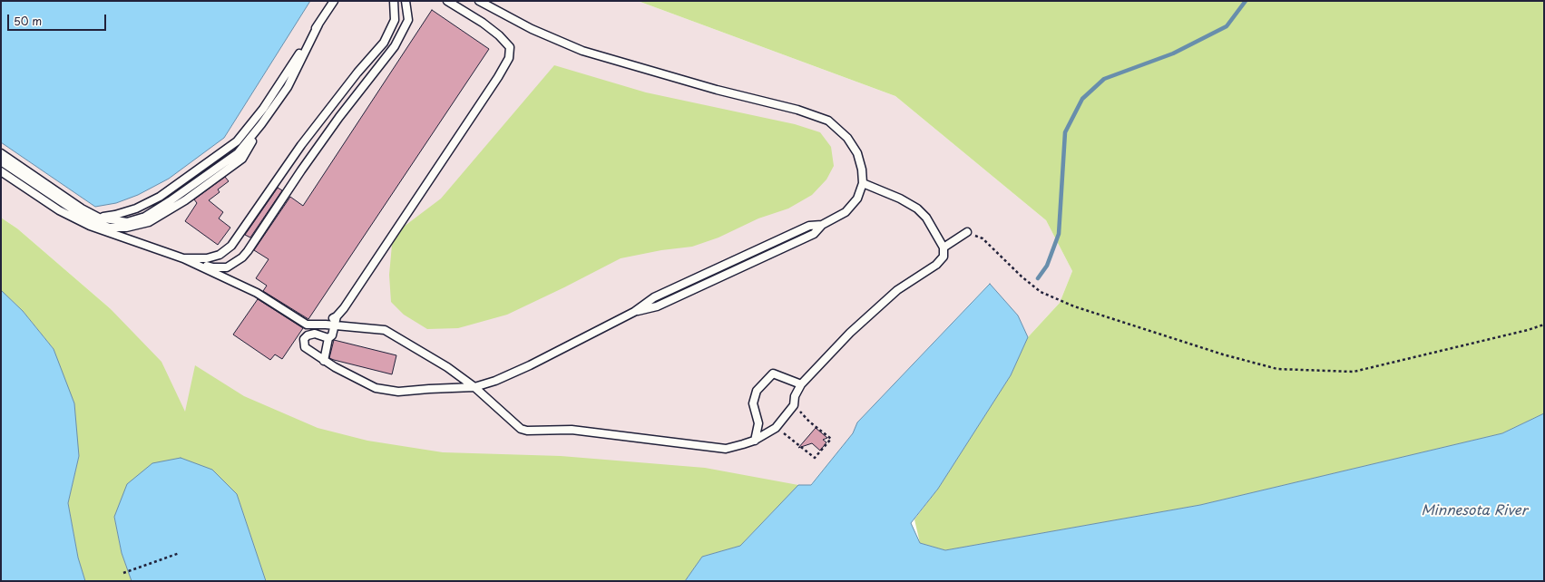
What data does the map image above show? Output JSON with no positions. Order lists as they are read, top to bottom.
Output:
{
  "water": ["Minnesota River"],
  "scale_bar": "50 m"
}
